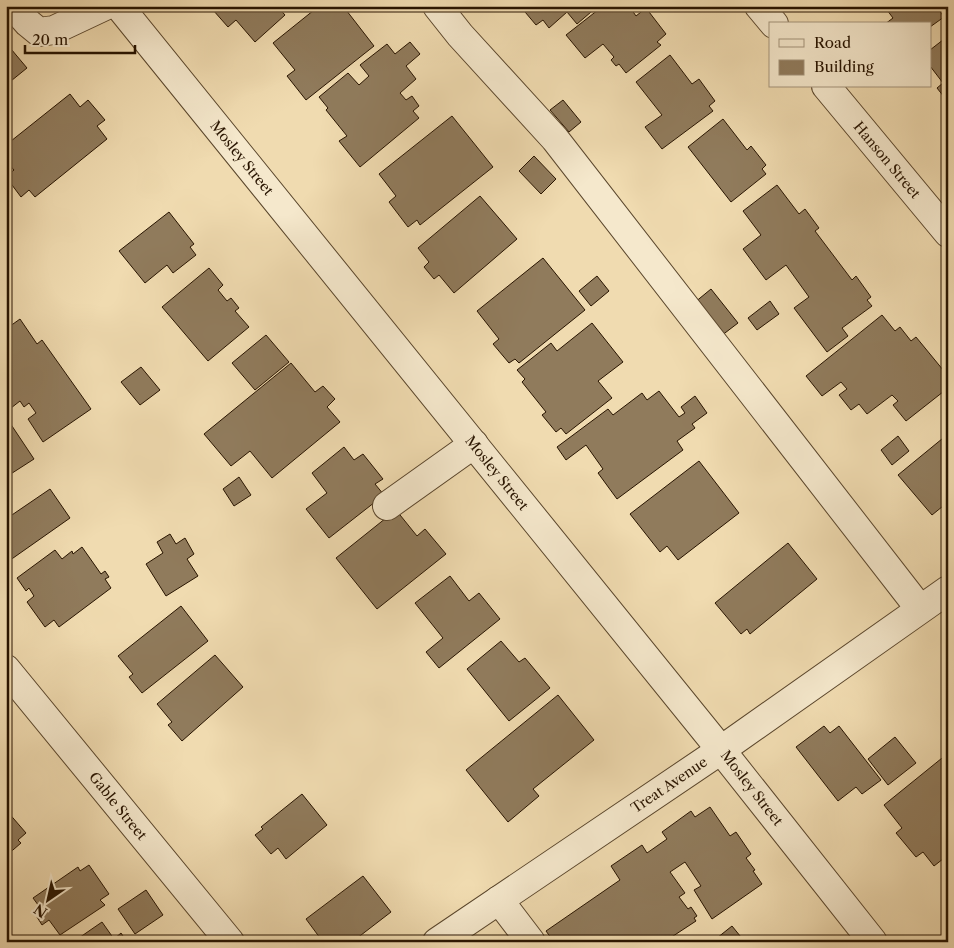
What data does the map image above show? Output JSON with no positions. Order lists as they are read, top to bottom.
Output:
{
  "streets": {
    "street": [
      "Mosley Street",
      "Hanson Street",
      "Treat Avenue",
      "Gable Street"
    ]
  },
  "crossings": [
    ["Mosley Street", "Treat Avenue"]
  ],
  "legend": ["Road", "Building"],
  "scale_bar": "20 m",
  "north": "bottom left"
}
